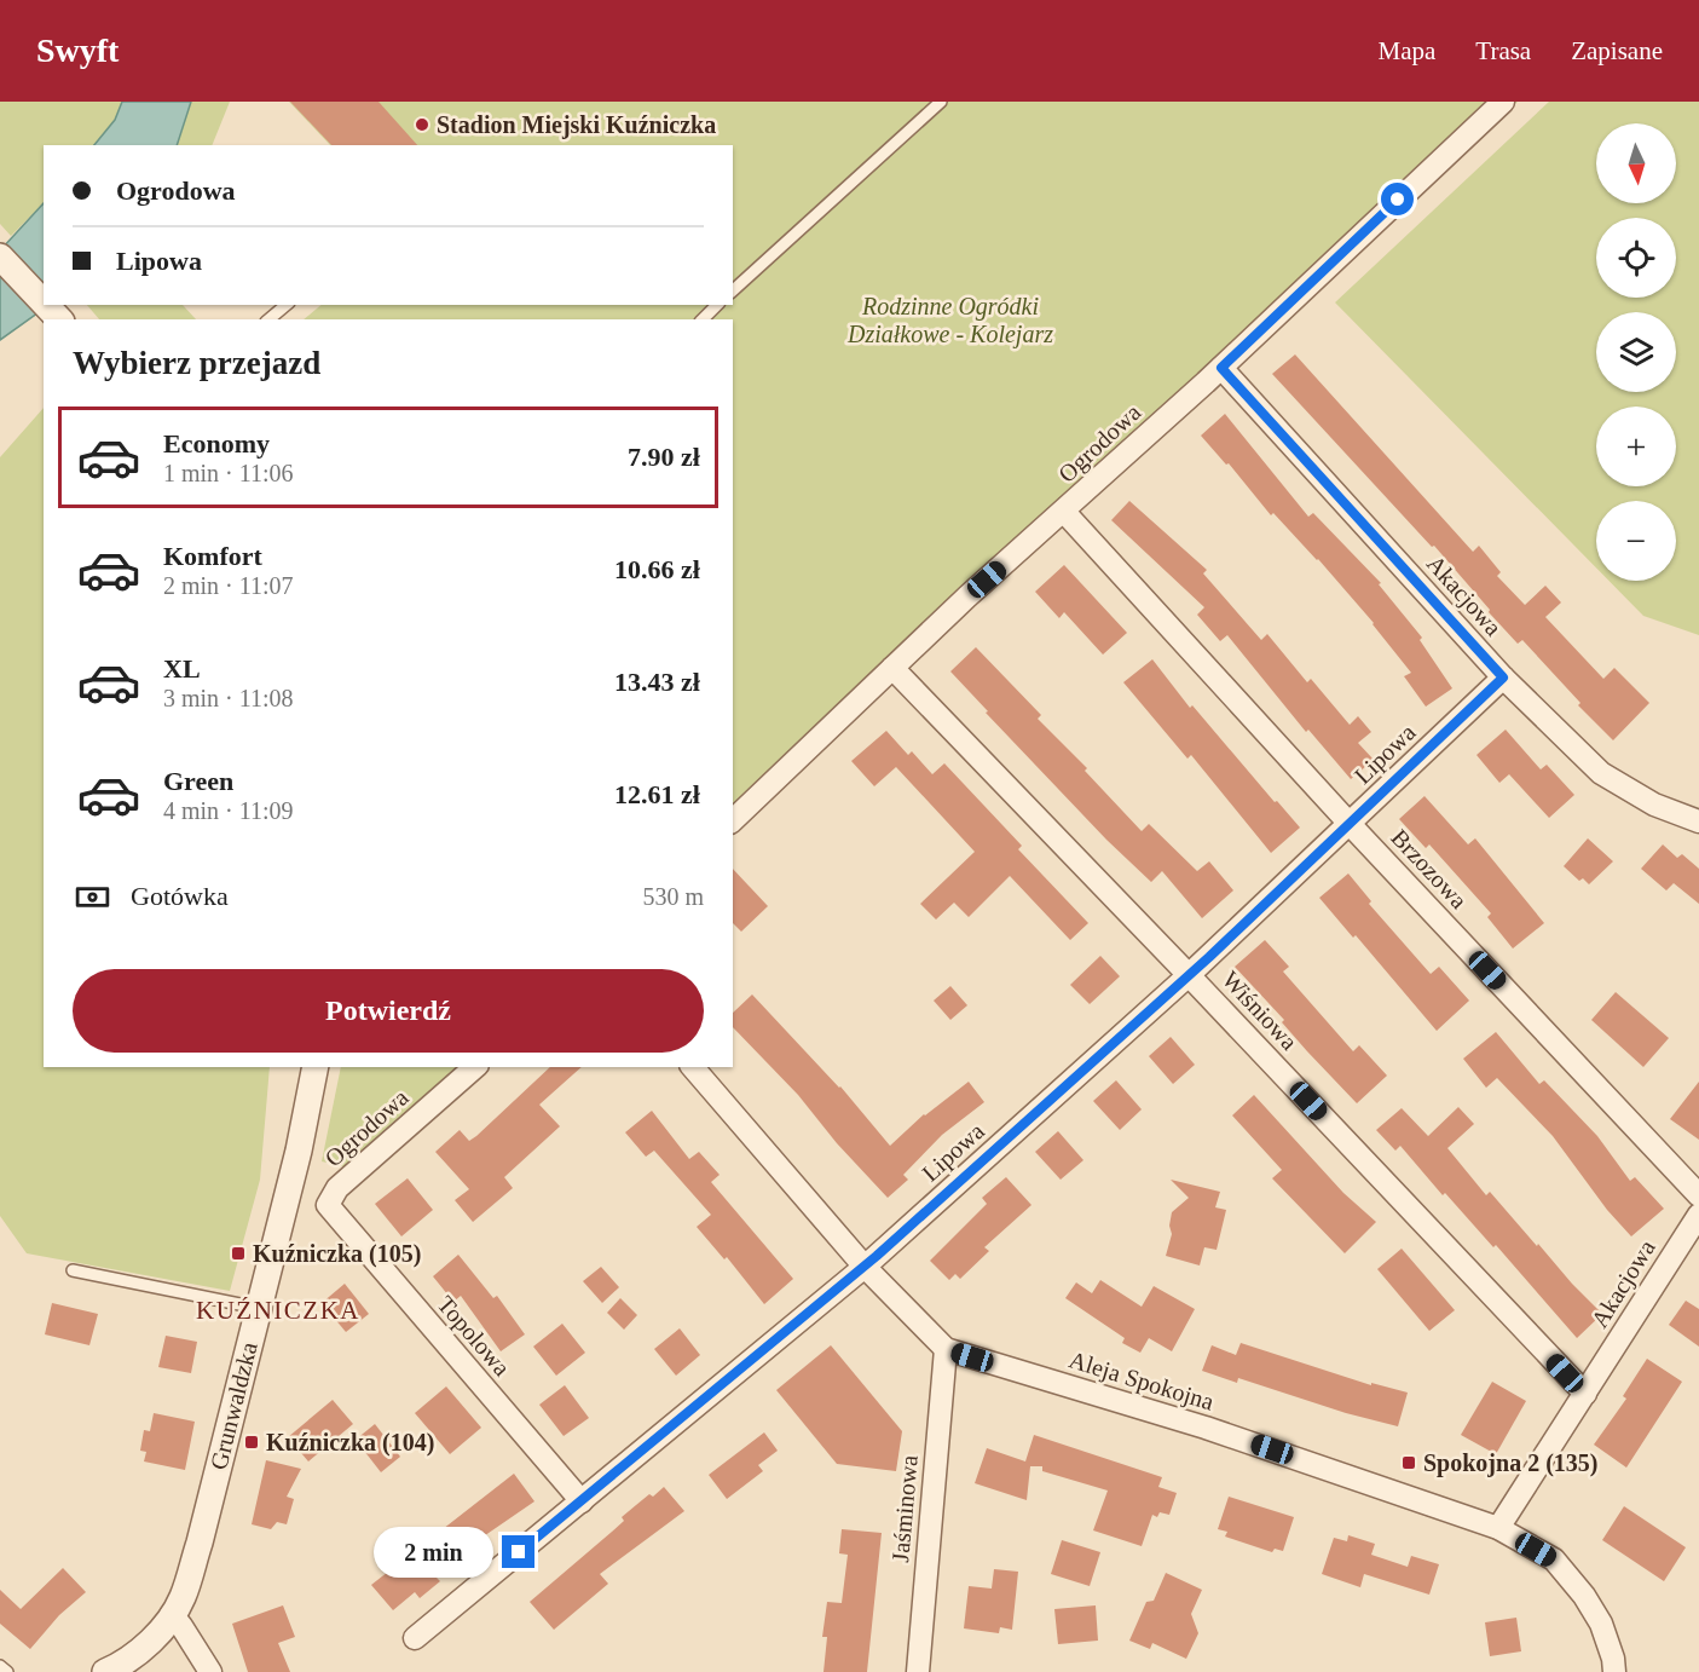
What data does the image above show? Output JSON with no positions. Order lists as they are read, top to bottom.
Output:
{
  "streets": {
    "street": [
      "Ogrodowa",
      "Akacjowa",
      "Lipowa",
      "Brzozowa",
      "Wiśniowa",
      "Topolowa",
      "Aleja Spokojna",
      "Grunwaldzka",
      "Jaśminowa"
    ]
  },
  "crossings": [
    ["Ogrodowa", "Akacjowa"],
    ["Ogrodowa", "Brzozowa"],
    ["Ogrodowa", "Wiśniowa"],
    ["Ogrodowa", "Topolowa"],
    ["Akacjowa", "Lipowa"],
    ["Akacjowa", "Wiśniowa"],
    ["Akacjowa", "Aleja Spokojna"],
    ["Lipowa", "Brzozowa"],
    ["Lipowa", "Wiśniowa"],
    ["Lipowa", "Topolowa"],
    ["Lipowa", "Aleja Spokojna"],
    ["Aleja Spokojna", "Jaśminowa"]
  ],
  "districts": ["KUŹNICZKA"],
  "parks": ["Rodzinne Ogródki Działkowe - Kolejarz"],
  "places": {
    "other": ["Stadion Miejski Kuźniczka"],
    "transit": ["Kuźniczka (105)", "Kuźniczka (104)", "Spokojna 2 (135)"]
  },
  "north": "bottom",
  "page": {
    "header": "Swyft",
    "nav": ["Mapa", "Trasa", "Zapisane"],
    "map_buttons": ["+", "−"],
    "banner": ["Ogrodowa", "Lipowa"],
    "heading": "Wybierz przejazd",
    "list": [
      {
        "name": "Economy",
        "note": "1 min · 11:06",
        "value": "7.90 zł"
      },
      {
        "name": "Komfort",
        "note": "2 min · 11:07",
        "value": "10.66 zł"
      },
      {
        "name": "XL",
        "note": "3 min · 11:08",
        "value": "13.43 zł"
      },
      {
        "name": "Green",
        "note": "4 min · 11:09",
        "value": "12.61 zł"
      }
    ],
    "pay": ["Gotówka", "530 m"],
    "buttons": "Potwierdź",
    "bubble": "2 min"
  }
}
